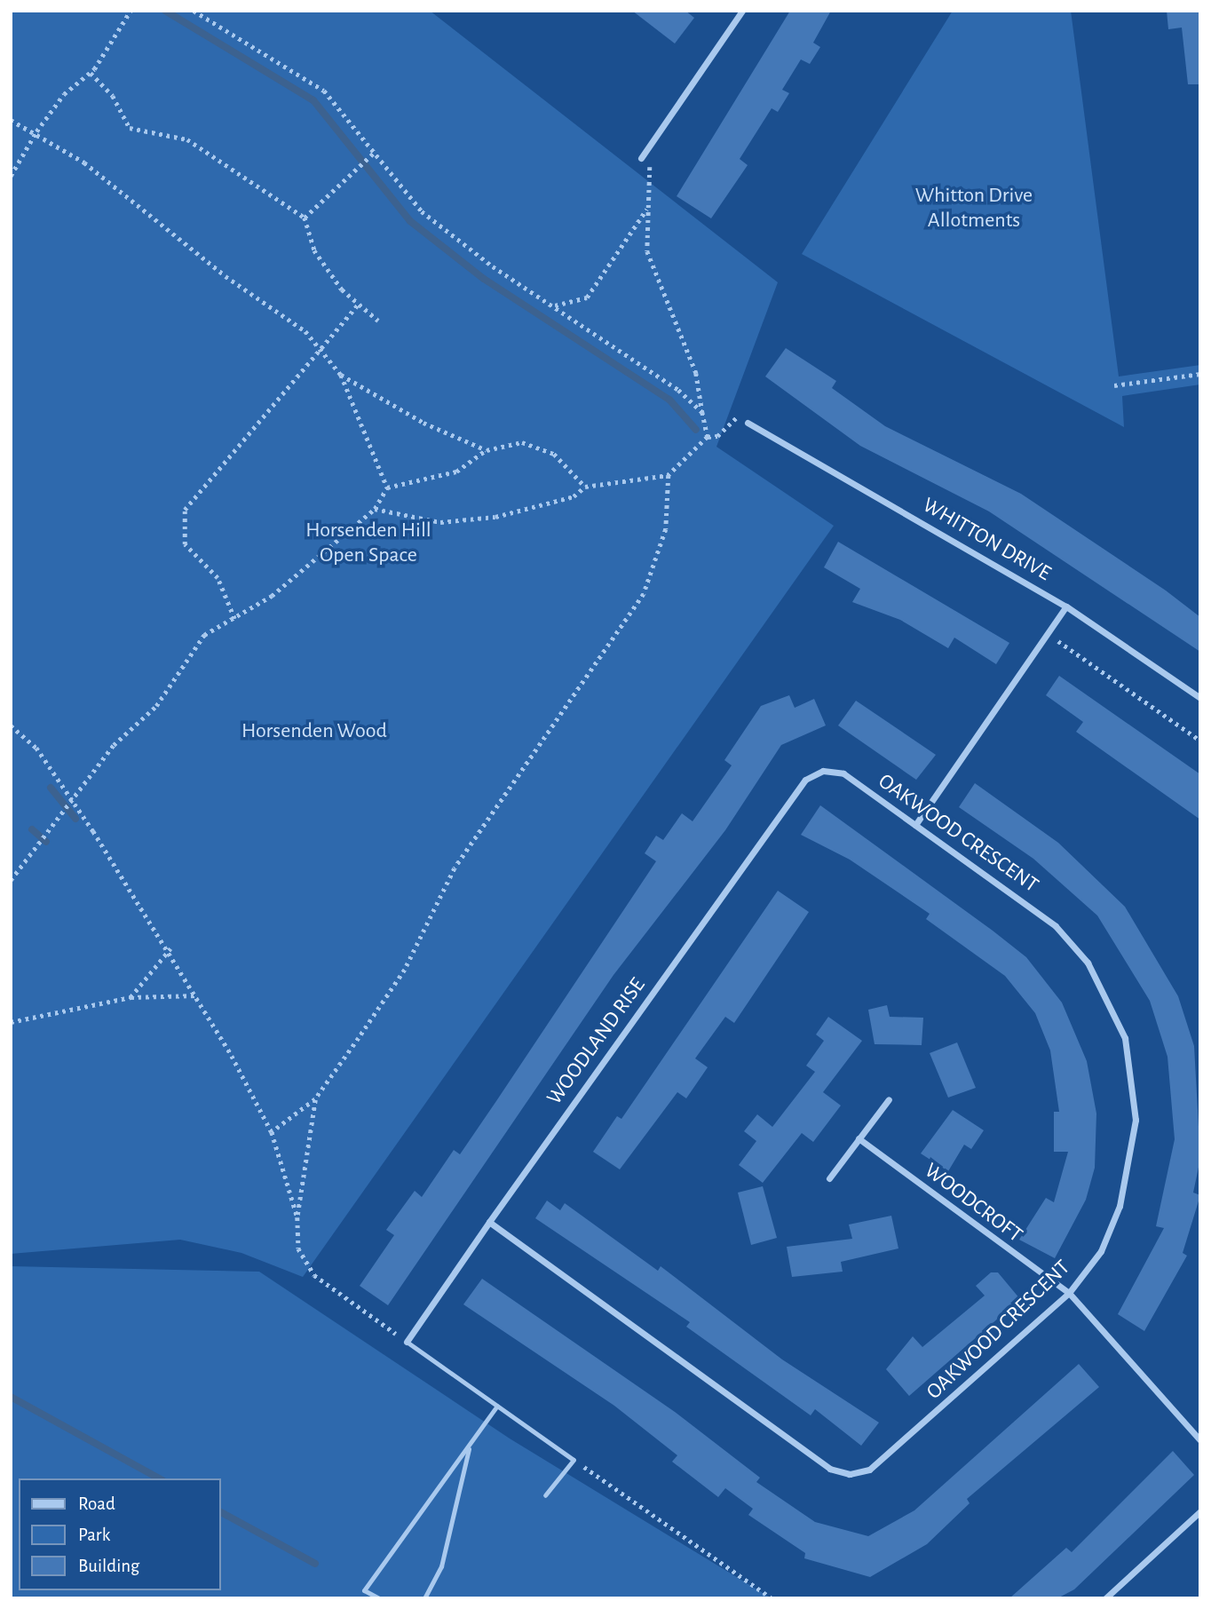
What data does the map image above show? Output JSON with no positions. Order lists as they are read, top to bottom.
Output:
{
  "streets": {
    "street": [
      "WHITTON DRIVE",
      "OAKWOOD CRESCENT",
      "WOODLAND RISE",
      "WOODCROFT"
    ]
  },
  "crossings": [
    ["OAKWOOD CRESCENT", "WOODLAND RISE"],
    ["OAKWOOD CRESCENT", "WOODCROFT"]
  ],
  "parks": ["Whitton Drive Allotments", "Horsenden Hill Open Space", "Horsenden Wood"],
  "legend": ["Road", "Park", "Building"]
}
